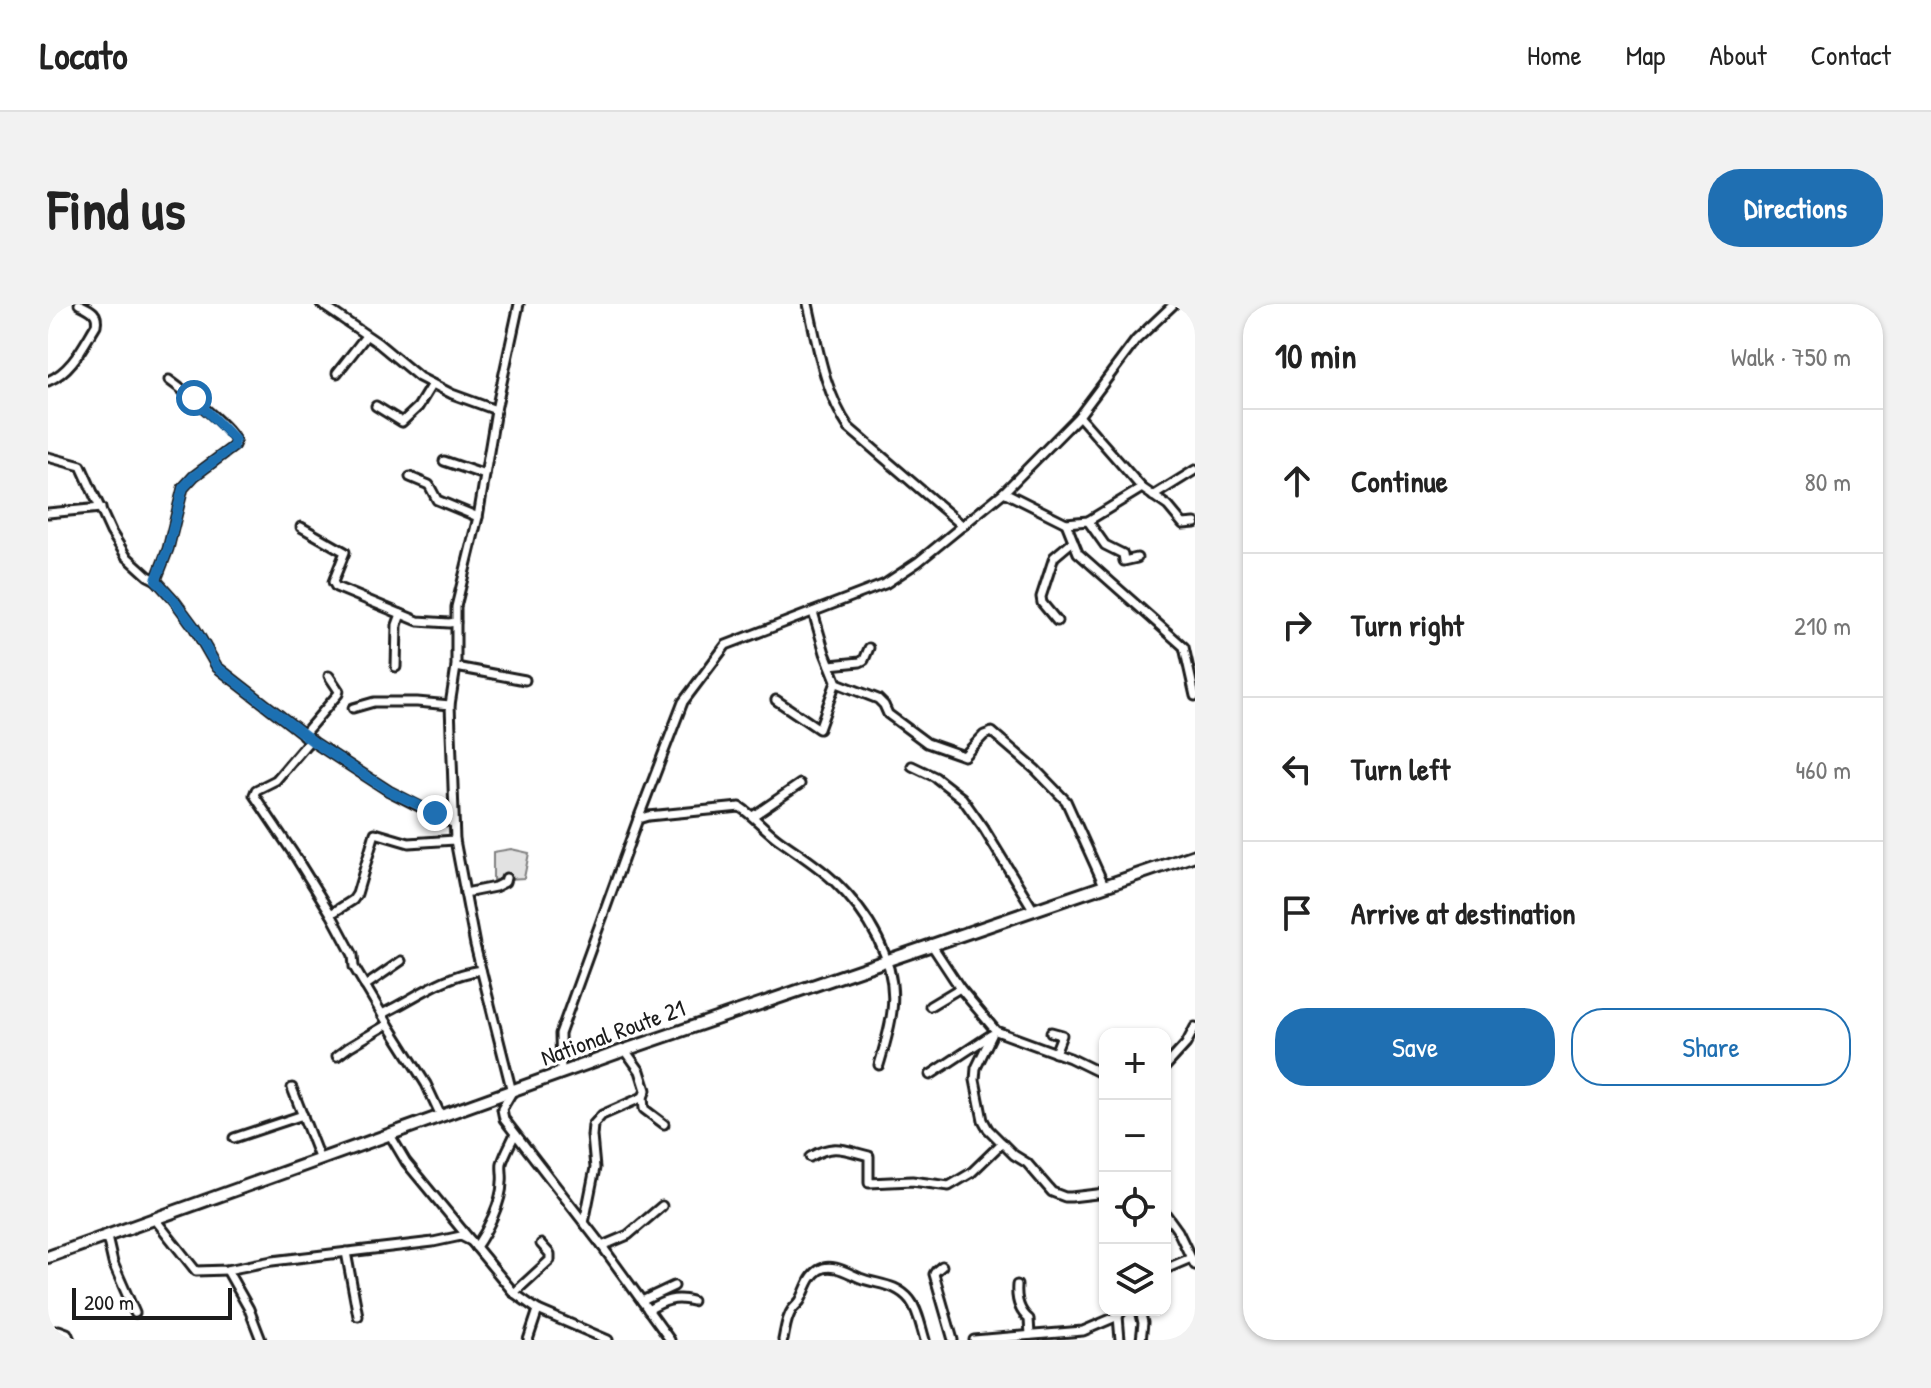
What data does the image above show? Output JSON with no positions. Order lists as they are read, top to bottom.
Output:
{
  "streets": {
    "highway": ["National Route 21"]
  },
  "scale_bar": "200 m",
  "page": {
    "header": "Locato",
    "nav": [
      "Home",
      "Map",
      "About",
      "Contact"
    ],
    "buttons": [
      "Directions",
      ["Save", "Share"]
    ],
    "title": "Find us",
    "heading": ["10 min", "Walk · 750 m"],
    "list": [
      ["Continue", "80 m"],
      ["Turn right", "210 m"],
      ["Turn left", "460 m"],
      "Arrive at destination"
    ],
    "map_buttons": ["+", "−"],
    "scale": "200 m"
  }
}
